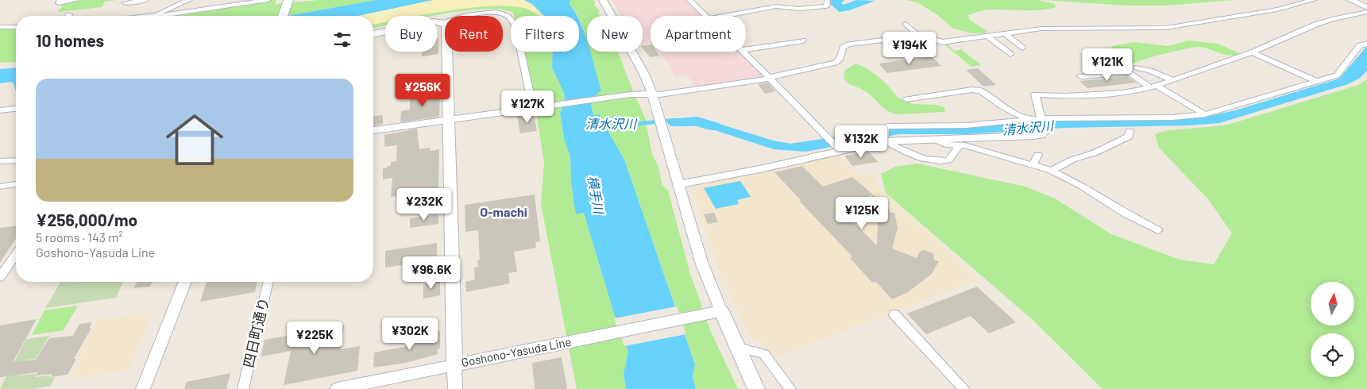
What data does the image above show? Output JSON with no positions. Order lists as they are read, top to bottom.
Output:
{
  "streets": {
    "main road": ["Goshono-Yasuda Line"],
    "street": ["四日町通り"]
  },
  "districts": ["O-machi"],
  "water": ["清水沢川", "横手川"],
  "north": "top",
  "page": {
    "chip": [
      "Buy",
      "Rent",
      "Filters",
      "New",
      "Apartment"
    ],
    "heading": "10 homes",
    "price": [
      "¥194K",
      "¥121K",
      "¥256K",
      "¥127K",
      "¥132K",
      "¥232K",
      "¥125K",
      "¥96.6K",
      "¥302K",
      "¥225K"
    ],
    "list": [
      {
        "name": "¥256,000/mo",
        "note": "5 rooms · 143 m² · Goshono-Yasuda Line"
      }
    ]
  }
}
